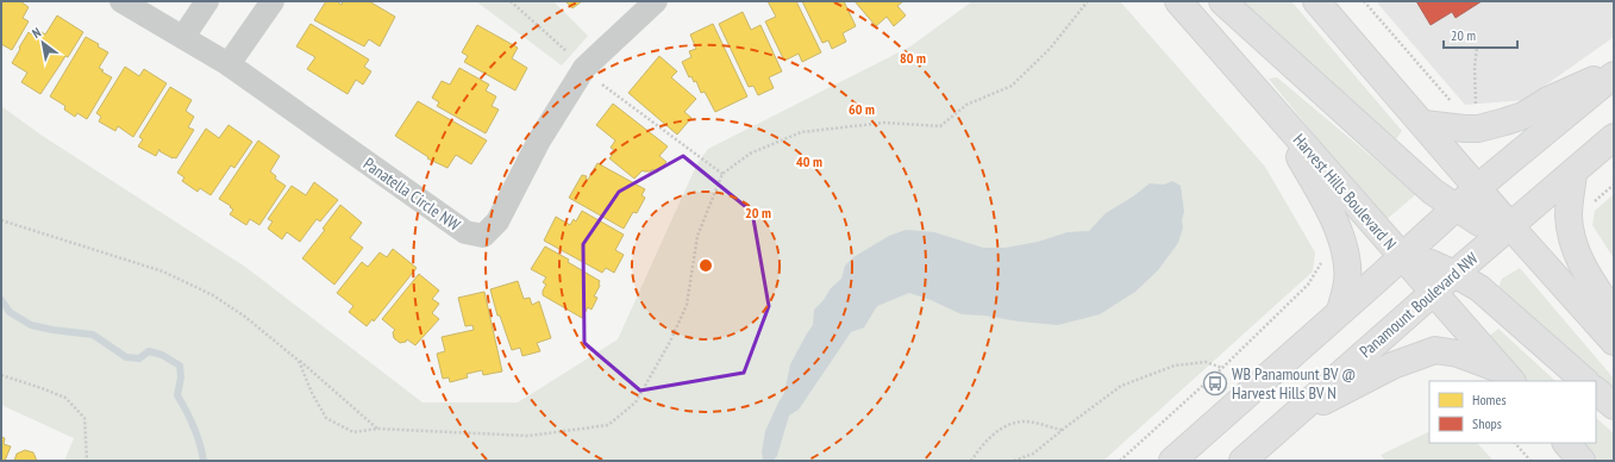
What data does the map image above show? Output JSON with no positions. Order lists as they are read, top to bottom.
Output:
{
  "streets": {
    "main road": ["Harvest Hills Boulevard N", "Panamount Boulevard NW"],
    "street": ["Panatella Circle NW"]
  },
  "crossings": [
    ["Harvest Hills Boulevard N", "Panamount Boulevard NW"]
  ],
  "places": {
    "bus stop": ["WB Panamount BV @ Harvest Hills BV N"]
  },
  "legend": ["Homes", "Shops"],
  "scale_bar": "20 m",
  "north": "top left",
  "rings": [
    "80 m",
    "60 m",
    "40 m",
    "20 m"
  ]
}
